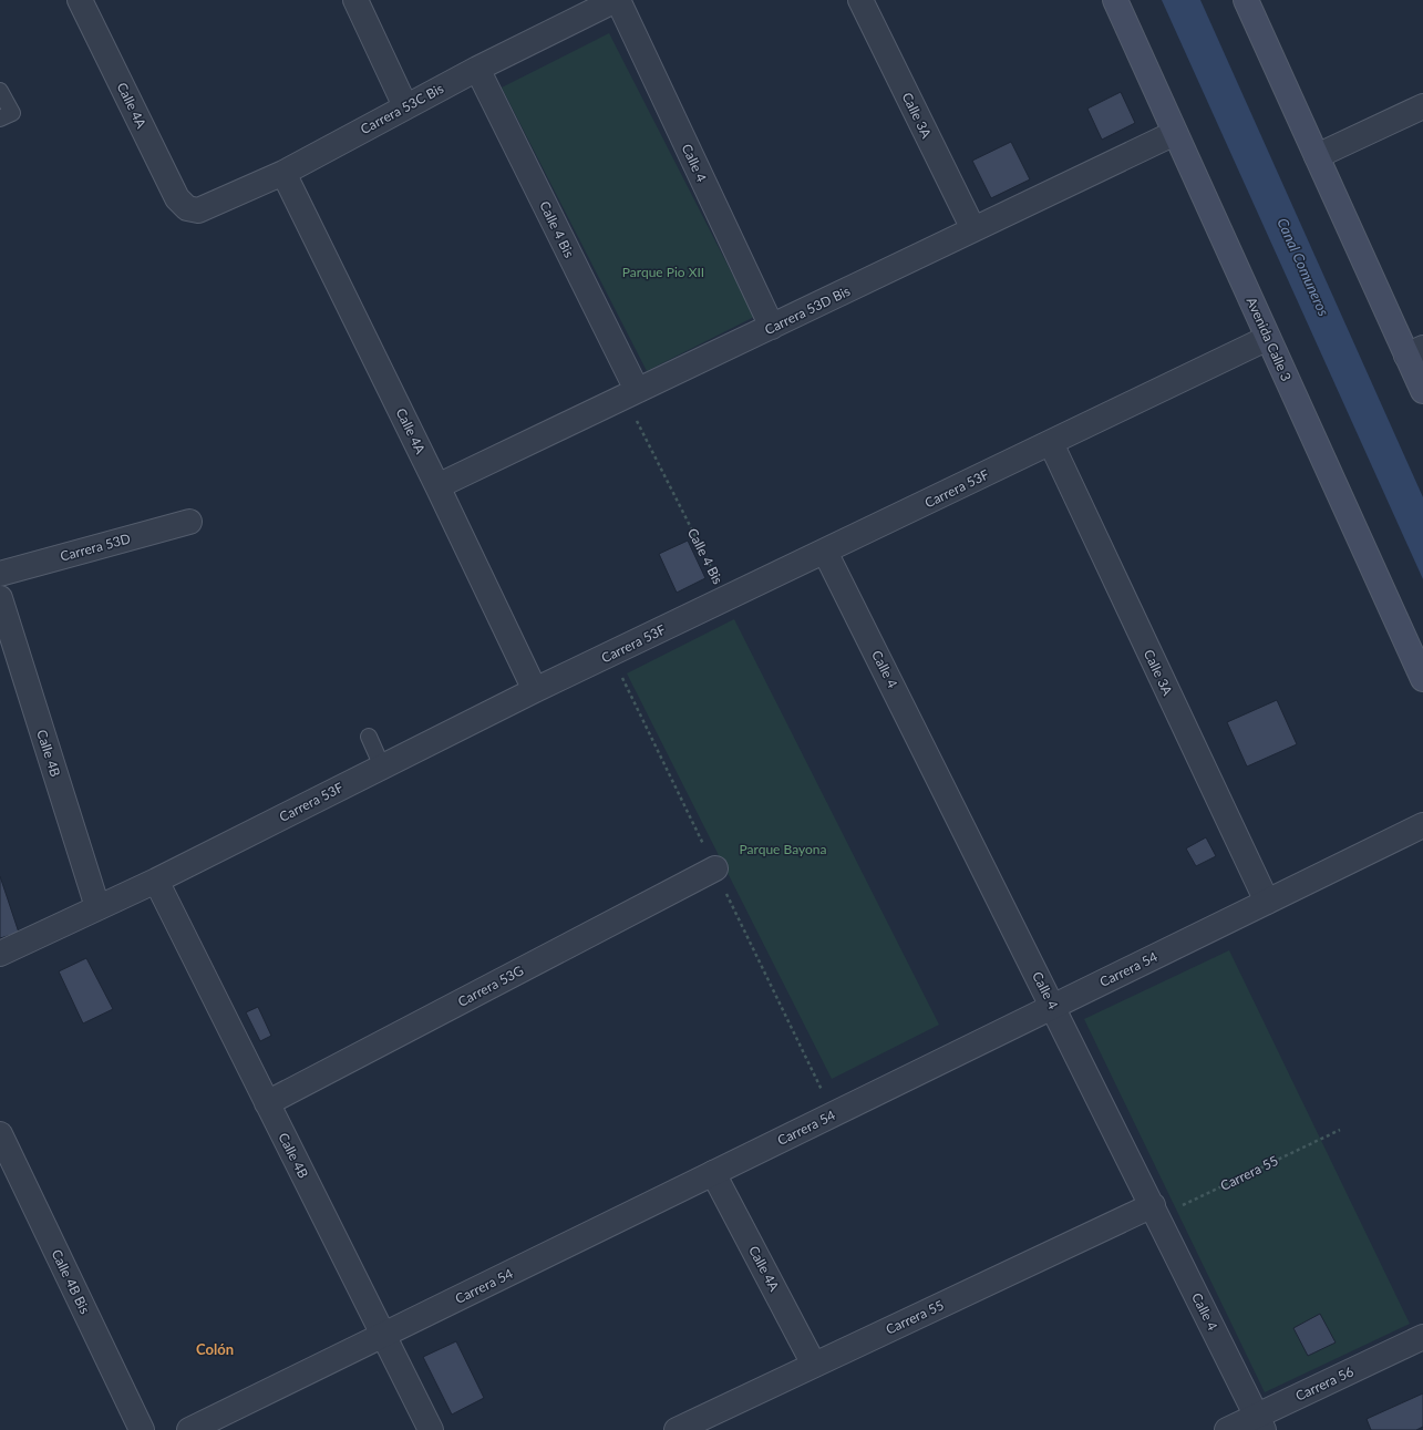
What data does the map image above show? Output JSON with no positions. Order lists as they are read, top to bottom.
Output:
{
  "streets": {
    "main road": ["Avenida Calle 3"],
    "street": [
      "Calle 4A",
      "Carrera 53C Bis",
      "Calle 3A",
      "Calle 4",
      "Calle 4 Bis",
      "Carrera 53D Bis",
      "Carrera 53F",
      "Carrera 53D",
      "Calle 4B",
      "Carrera 54",
      "Carrera 53G",
      "Carrera 55",
      "Calle 4B Bis",
      "Carrera 56"
    ]
  },
  "crossings": [
    ["Calle 4A", "Carrera 53C Bis"],
    ["Calle 4A", "Carrera 53D Bis"],
    ["Calle 4A", "Carrera 53F"],
    ["Calle 4A", "Carrera 54"],
    ["Calle 4A", "Carrera 55"],
    ["Carrera 53C Bis", "Calle 4"],
    ["Carrera 53C Bis", "Calle 4 Bis"],
    ["Calle 3A", "Carrera 53D Bis"],
    ["Calle 3A", "Carrera 53F"],
    ["Calle 3A", "Carrera 54"],
    ["Calle 4", "Carrera 53D Bis"],
    ["Calle 4", "Carrera 53F"],
    ["Calle 4", "Carrera 54"],
    ["Calle 4", "Carrera 55"],
    ["Calle 4", "Carrera 56"],
    ["Calle 4 Bis", "Carrera 53D Bis"],
    ["Calle 4 Bis", "Carrera 53F"],
    ["Carrera 53D Bis", "Avenida Calle 3"],
    ["Avenida Calle 3", "Carrera 53F"],
    ["Carrera 53F", "Calle 4B"],
    ["Calle 4B", "Carrera 54"],
    ["Calle 4B", "Carrera 53G"]
  ],
  "districts": ["Colón"],
  "water": ["Canal Comuneros"],
  "parks": ["Parque Pio XII", "Parque Bayona"]
}
